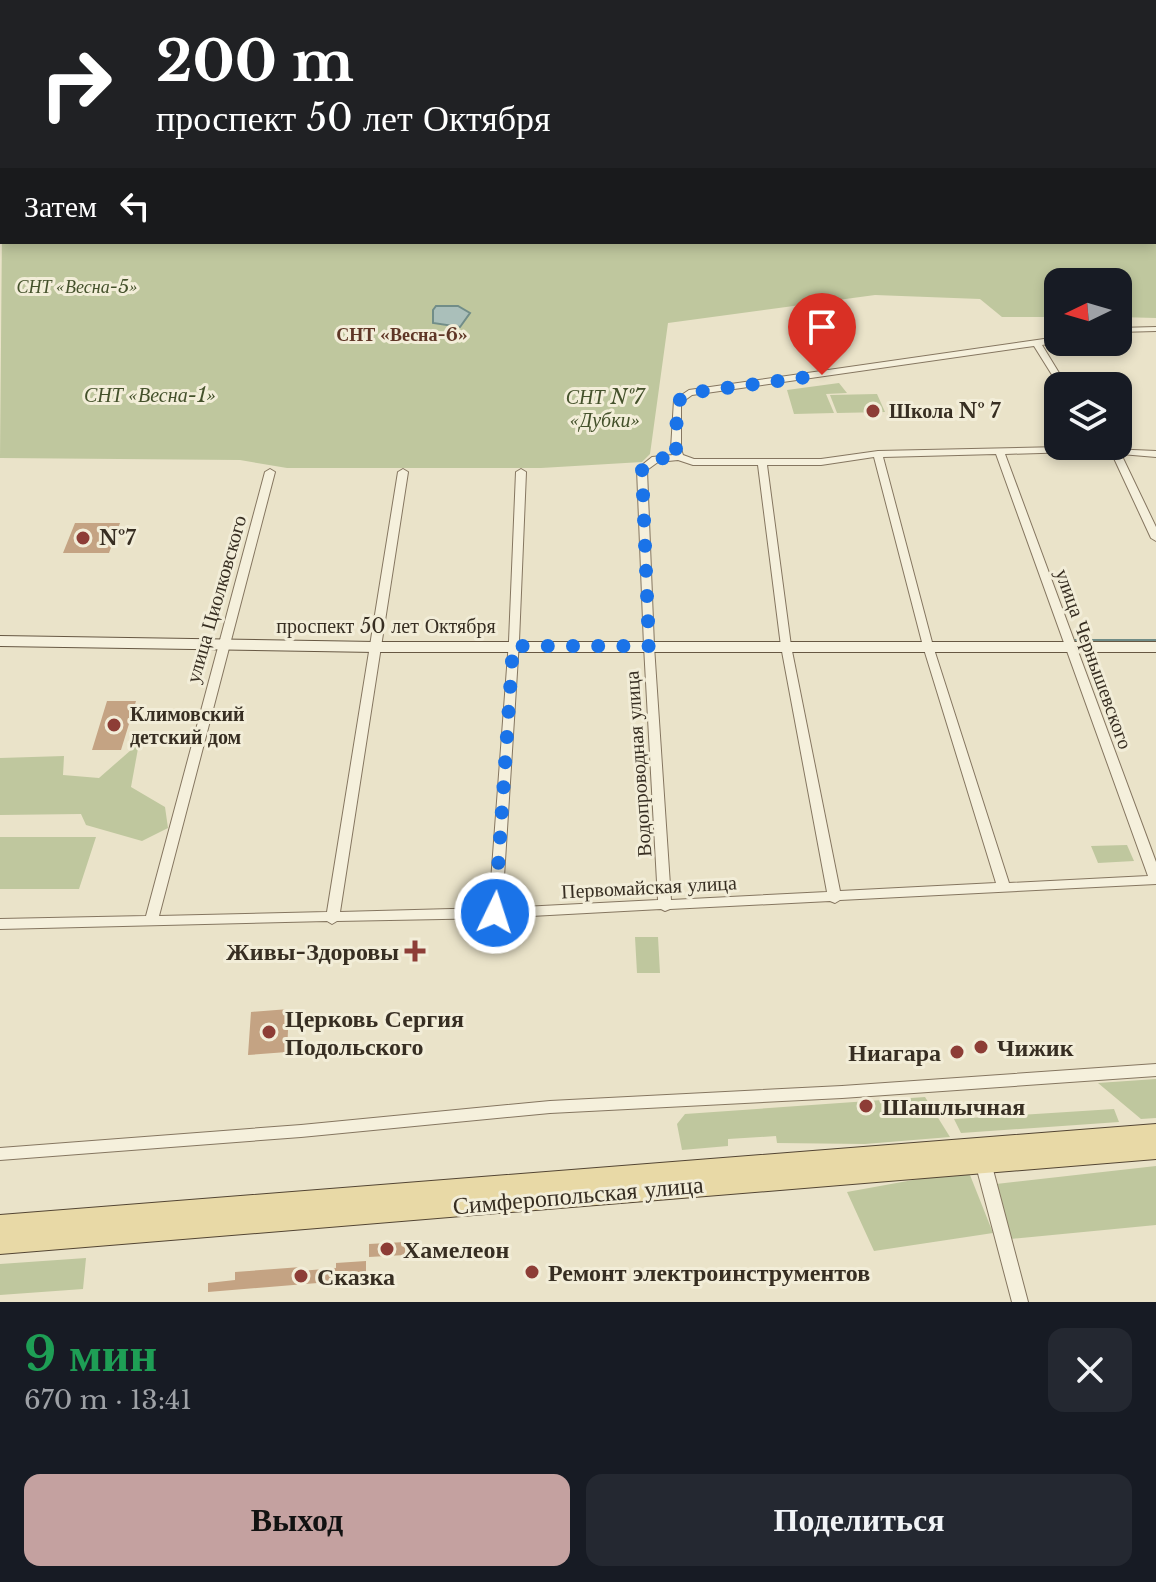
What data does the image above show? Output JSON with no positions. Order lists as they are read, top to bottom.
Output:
{
  "streets": {
    "main road": ["проспект 50 лет Октября", "Симферопольская улица"],
    "street": [
      "улица Циолковского",
      "улица Чернышевского",
      "Водопроводная улица",
      "Первомайская улица"
    ]
  },
  "crossings": [
    ["улица Циолковского", "проспект 50 лет Октября"],
    ["улица Циолковского", "Первомайская улица"],
    ["проспект 50 лет Октября", "улица Чернышевского"],
    ["проспект 50 лет Октября", "Водопроводная улица"],
    ["улица Чернышевского", "Первомайская улица"],
    ["Водопроводная улица", "Первомайская улица"]
  ],
  "districts": ["СНТ «Весна-6»"],
  "parks": ["СНТ «Весна-5»", "СНТ «Весна-1»", "СНТ №7 «Дубки»"],
  "places": {
    "other": [
      "Школа № 7",
      "№7",
      "Климовский детский дом",
      "Церковь Сергия Подольского",
      "Чижик",
      "Ниагара",
      "Шашлычная",
      "Хамелеон",
      "Ремонт электроинструментов",
      "Сказка"
    ],
    "health": ["Живы-Здоровы"]
  },
  "north": "left",
  "page": {
    "turn": ["200 m", "проспект 50 лет Октября"],
    "then": "Затем",
    "heading": ["9 мин", "670 m · 13:41"],
    "buttons": ["Выход", "Поделиться"]
  }
}
